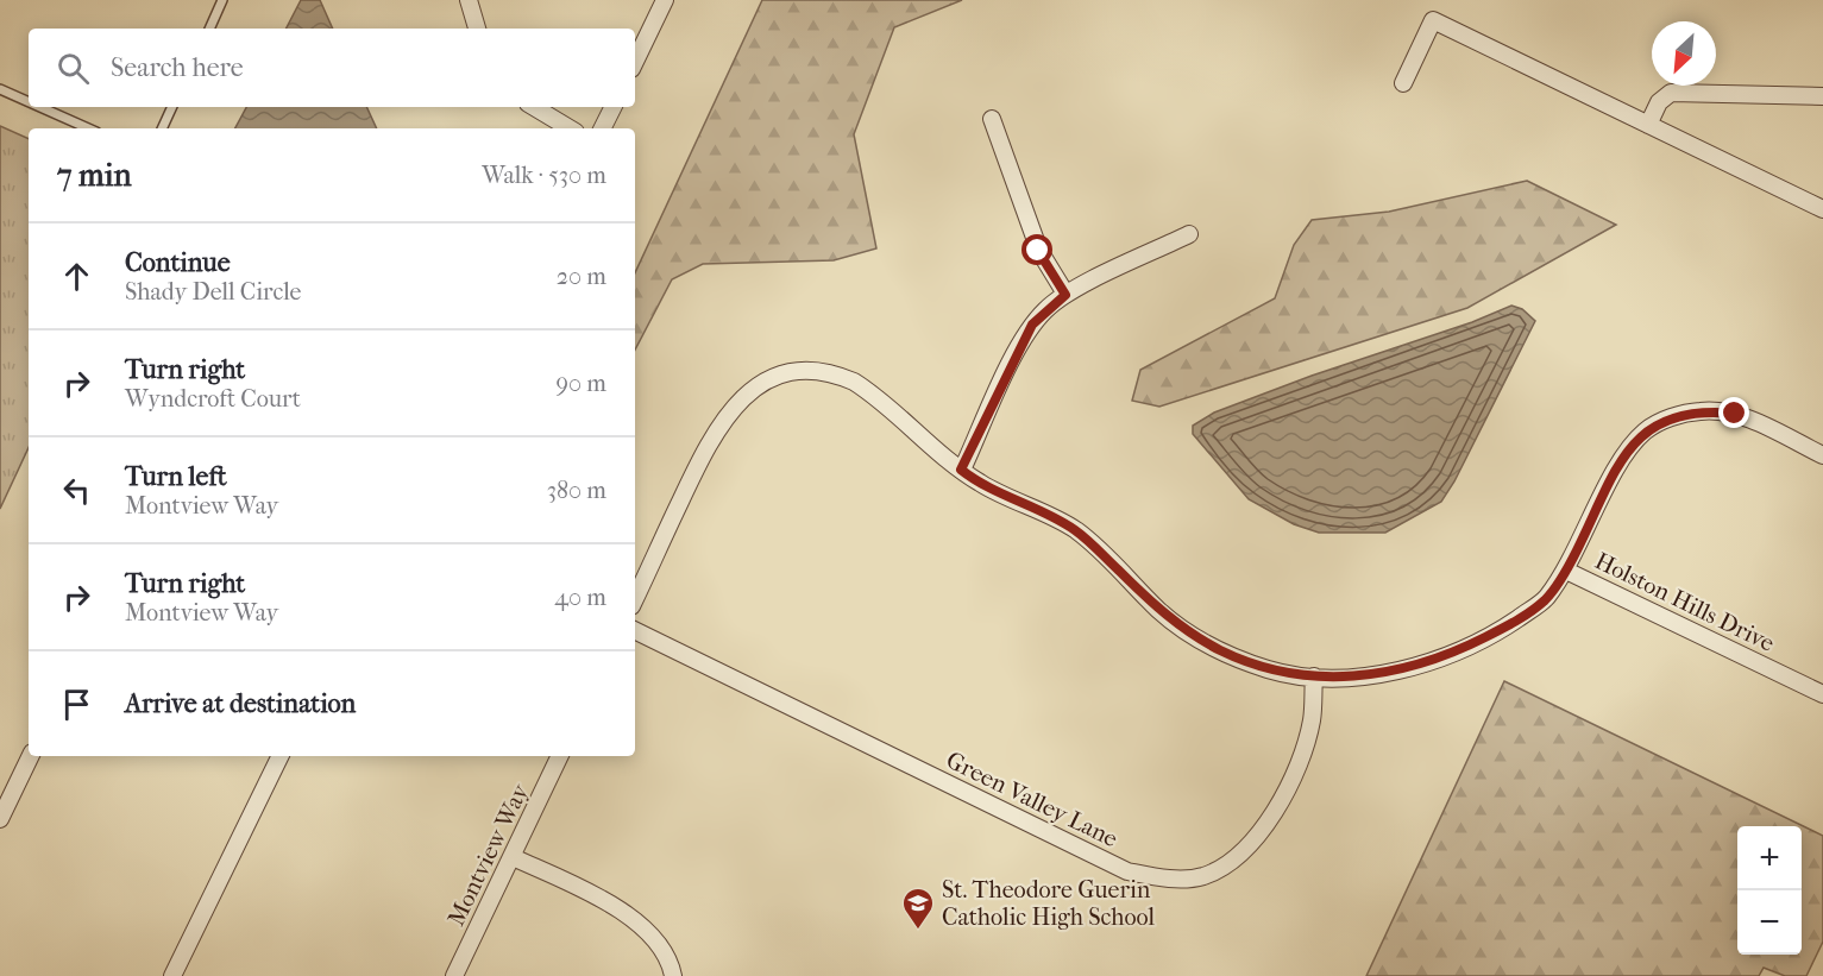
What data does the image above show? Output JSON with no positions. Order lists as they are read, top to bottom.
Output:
{
  "streets": {
    "street": ["Holston Hills Drive", "Green Valley Lane", "Montview Way"]
  },
  "places": {
    "school or university": ["St. Theodore Guerin Catholic High School"]
  },
  "north": "bottom left",
  "page": {
    "search": "Search here",
    "heading": ["7 min", "Walk · 530 m"],
    "list": [
      ["Continue", "Shady Dell Circle", "20 m"],
      ["Turn right", "Wyndcroft Court", "90 m"],
      ["Turn left", "Montview Way", "380 m"],
      ["Turn right", "Montview Way", "40 m"],
      "Arrive at destination"
    ],
    "map_buttons": ["+", "−"]
  }
}
